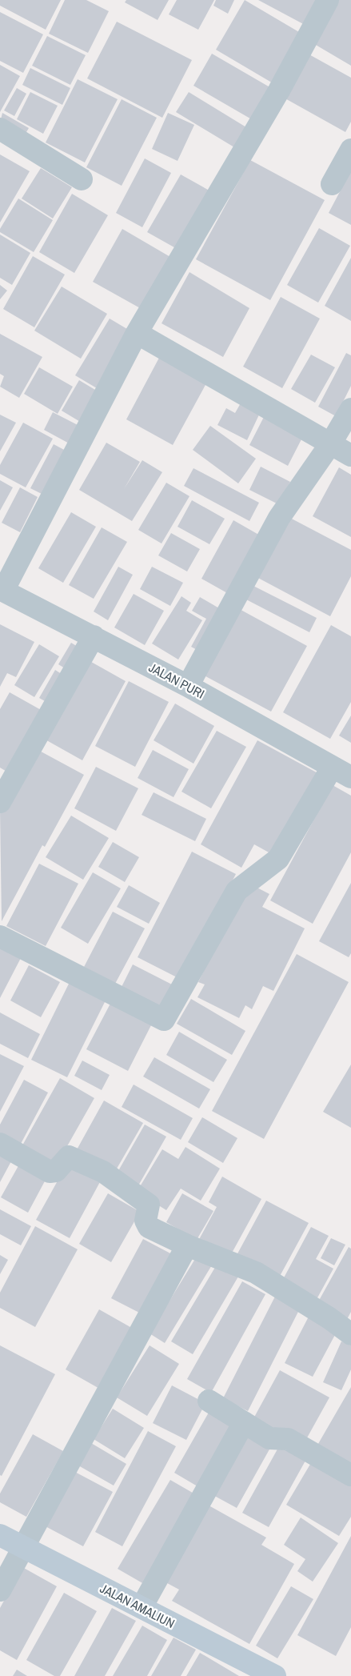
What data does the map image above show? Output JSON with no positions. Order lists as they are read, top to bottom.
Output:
{
  "streets": {
    "street": ["JALAN PURI", "JALAN AMALIUN"]
  }
}
